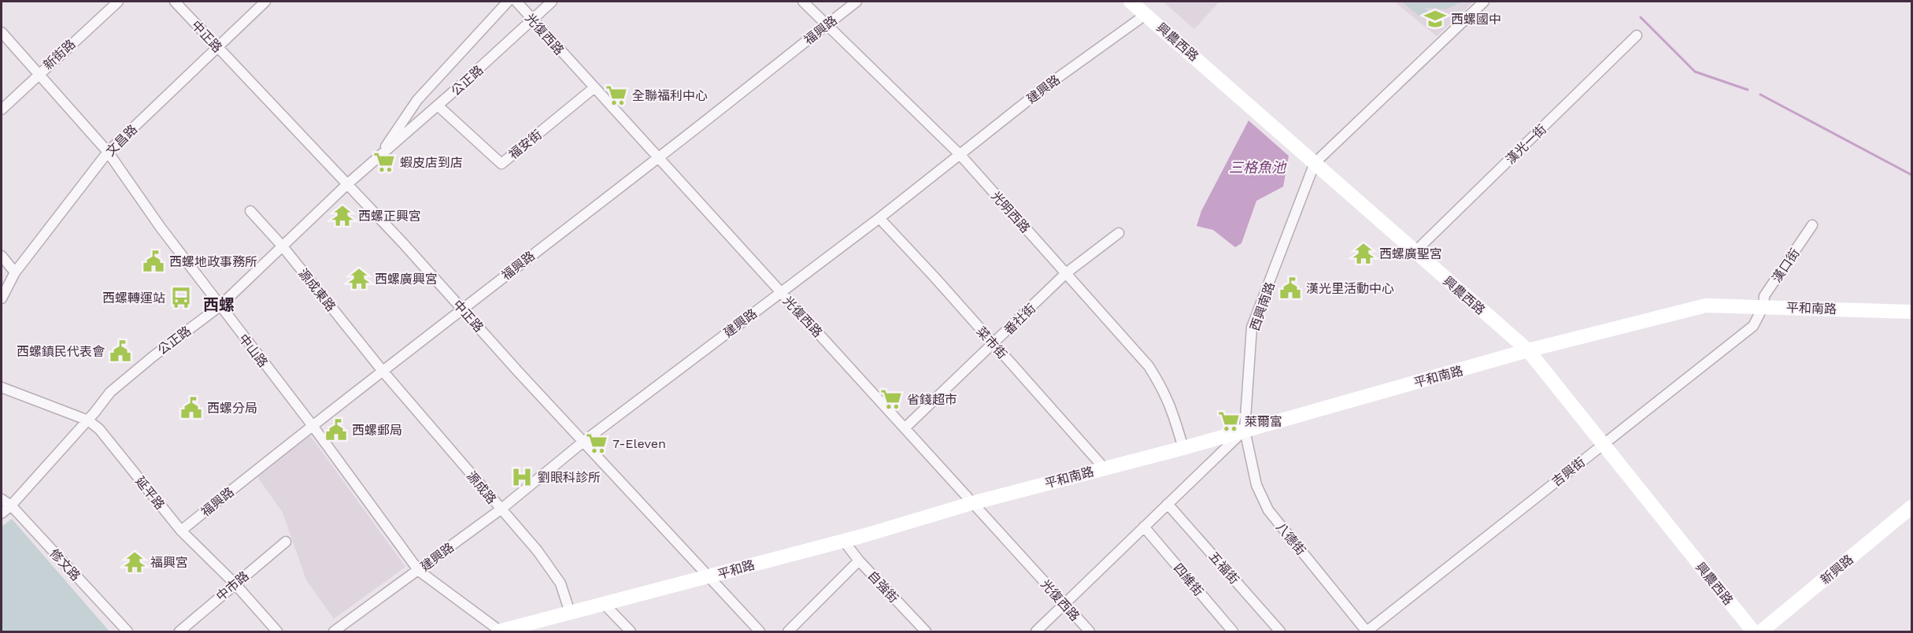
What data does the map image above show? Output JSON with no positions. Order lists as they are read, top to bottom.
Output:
{
  "streets": {
    "main road": [
      "興農西路",
      "平和南路",
      "平和路",
      "新興路"
    ],
    "street": [
      "福興路",
      "光復西路",
      "中正路",
      "新街路",
      "公正路",
      "建興路",
      "文昌路",
      "福安街",
      "漢光一街",
      "光明西路",
      "漢口街",
      "源成東路",
      "西興南路",
      "番社街",
      "菜市街",
      "中山路",
      "吉興街",
      "源成路",
      "延平路",
      "八德街",
      "修文路",
      "五福街",
      "四維街",
      "中市路",
      "自強街"
    ]
  },
  "crossings": [
    ["福興路", "光復西路"],
    ["福興路", "中正路"],
    ["福興路", "光明西路"],
    ["福興路", "源成東路"],
    ["福興路", "中山路"],
    ["福興路", "源成路"],
    ["福興路", "延平路"],
    ["光復西路", "公正路"],
    ["光復西路", "建興路"],
    ["光復西路", "福安街"],
    ["光復西路", "平和南路"],
    ["光復西路", "番社街"],
    ["光復西路", "平和路"],
    ["中正路", "公正路"],
    ["中正路", "建興路"],
    ["中正路", "文昌路"],
    ["中正路", "平和路"],
    ["興農西路", "建興路"],
    ["興農西路", "漢光一街"],
    ["興農西路", "西興南路"],
    ["興農西路", "平和南路"],
    ["興農西路", "吉興街"],
    ["新街路", "中山路"],
    ["公正路", "福安街"],
    ["公正路", "源成東路"],
    ["公正路", "中山路"],
    ["公正路", "延平路"],
    ["公正路", "修文路"],
    ["建興路", "光明西路"],
    ["建興路", "菜市街"],
    ["建興路", "中山路"],
    ["建興路", "源成路"],
    ["文昌路", "中山路"],
    ["光明西路", "平和南路"],
    ["光明西路", "番社街"],
    ["漢口街", "平和南路"],
    ["漢口街", "吉興街"],
    ["源成東路", "源成路"],
    ["西興南路", "平和南路"],
    ["西興南路", "八德街"],
    ["平和南路", "菜市街"],
    ["平和南路", "吉興街"],
    ["平和南路", "八德街"],
    ["平和南路", "平和路"],
    ["番社街", "菜市街"],
    ["中山路", "平和路"],
    ["吉興街", "八德街"],
    ["源成路", "平和路"],
    ["延平路", "中市路"],
    ["平和路", "自強街"]
  ],
  "districts": ["西螺"],
  "water": ["三格魚池"],
  "places": {
    "school or university": ["西螺國中"],
    "supermarket": [
      "全聯福利中心",
      "蝦皮店到店",
      "省錢超市",
      "萊爾富",
      "7-Eleven"
    ],
    "temple": [
      "西螺正興宮",
      "西螺廣聖宮",
      "西螺廣興宮",
      "福興宮"
    ],
    "public building": [
      "西螺地政事務所",
      "漢光里活動中心",
      "西螺鎮民代表會",
      "西螺分局",
      "西螺郵局"
    ],
    "bus stop": ["西螺轉運站"],
    "hospital": ["劉眼科診所"]
  }
}
